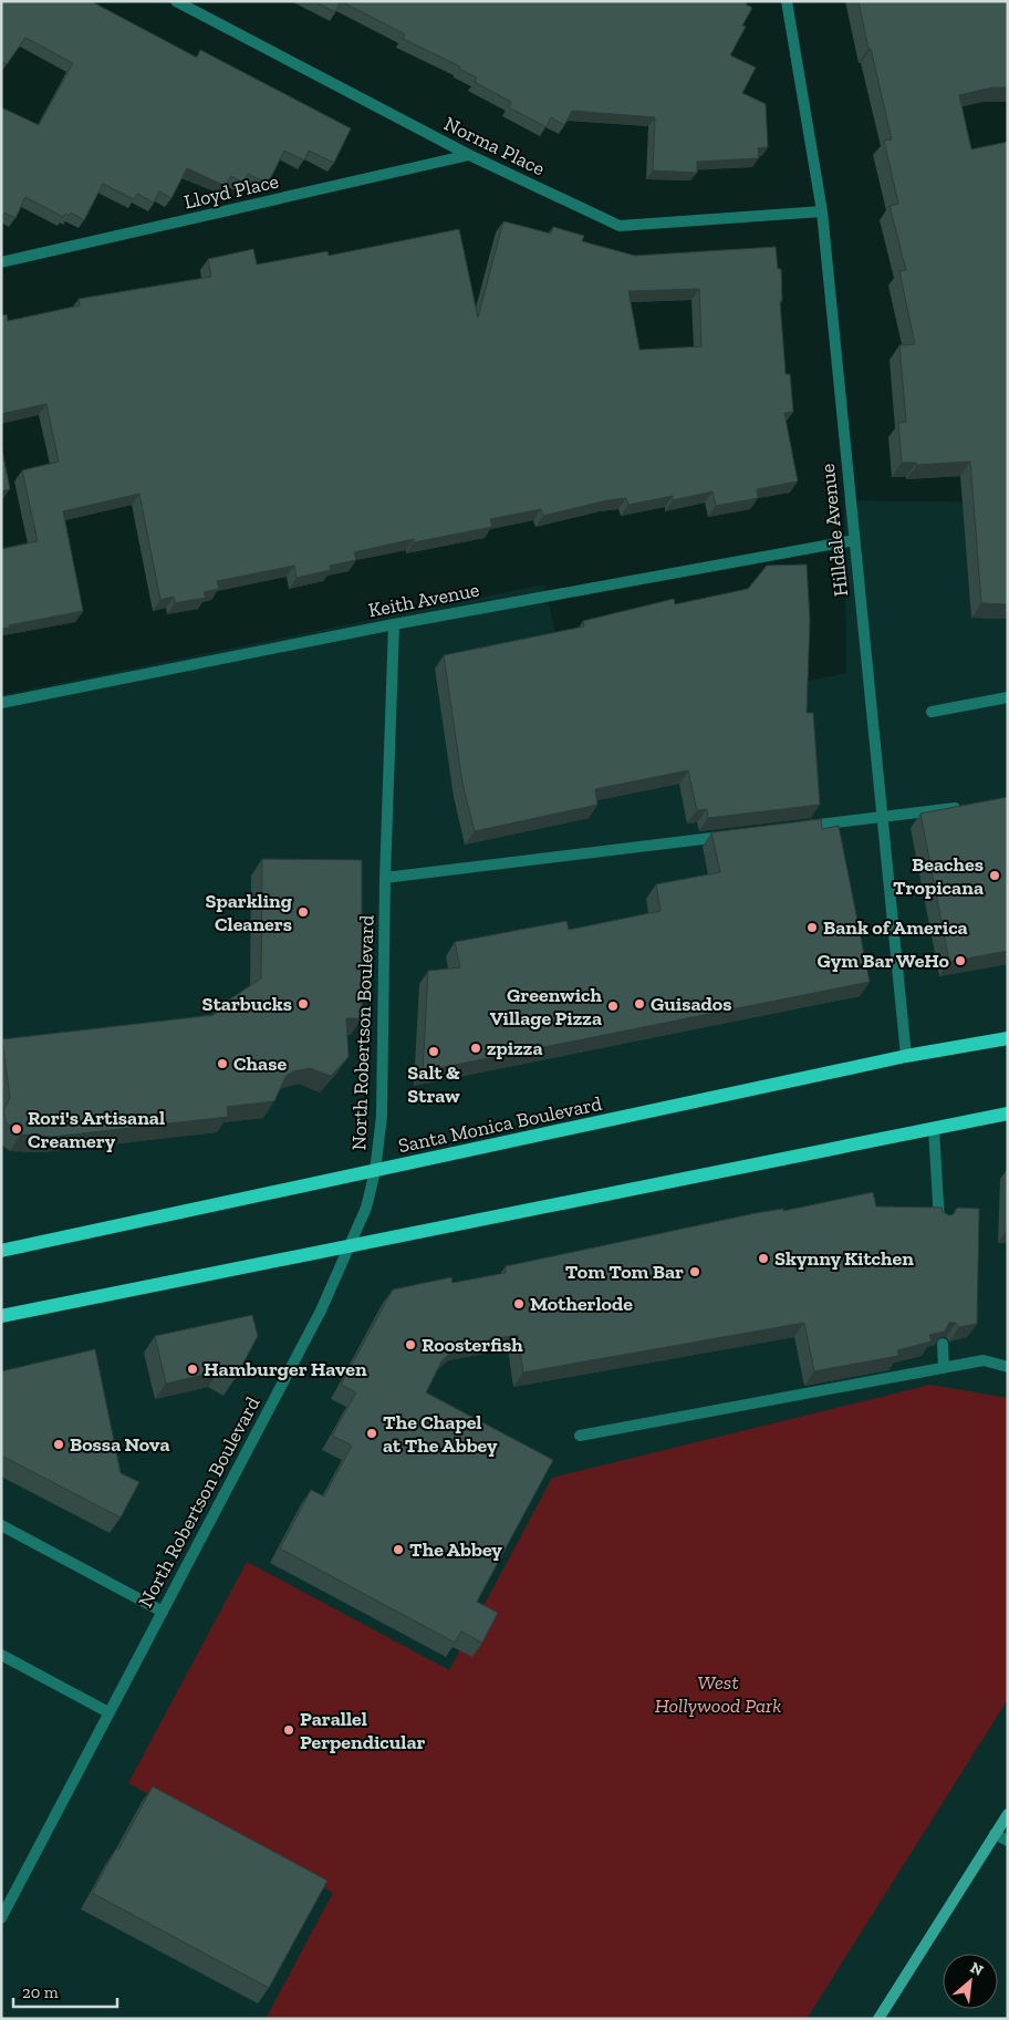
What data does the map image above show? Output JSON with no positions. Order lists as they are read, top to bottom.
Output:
{
  "streets": {
    "main road": ["Santa Monica Boulevard"],
    "street": [
      "Norma Place",
      "Lloyd Place",
      "Hilldale Avenue",
      "Keith Avenue",
      "North Robertson Boulevard"
    ]
  },
  "crossings": [
    ["Norma Place", "Lloyd Place"],
    ["Norma Place", "Hilldale Avenue"],
    ["Hilldale Avenue", "Keith Avenue"],
    ["Hilldale Avenue", "Santa Monica Boulevard"],
    ["Keith Avenue", "North Robertson Boulevard"],
    ["North Robertson Boulevard", "Santa Monica Boulevard"]
  ],
  "parks": ["West Hollywood Park"],
  "places": [
    "Beaches Tropicana",
    "Sparkling Cleaners",
    "Bank of America",
    "Gym Bar WeHo",
    "Starbucks",
    "Guisados",
    "Greenwich Village Pizza",
    "zpizza",
    "Salt & Straw",
    "Chase",
    "Rori's Artisanal Creamery",
    "Skynny Kitchen",
    "Tom Tom Bar",
    "Motherlode",
    "Roosterfish",
    "Hamburger Haven",
    "The Chapel at The Abbey",
    "Bossa Nova",
    "The Abbey",
    "Parallel Perpendicular"
  ],
  "scale_bar": "20 m",
  "north": "top right"
}
